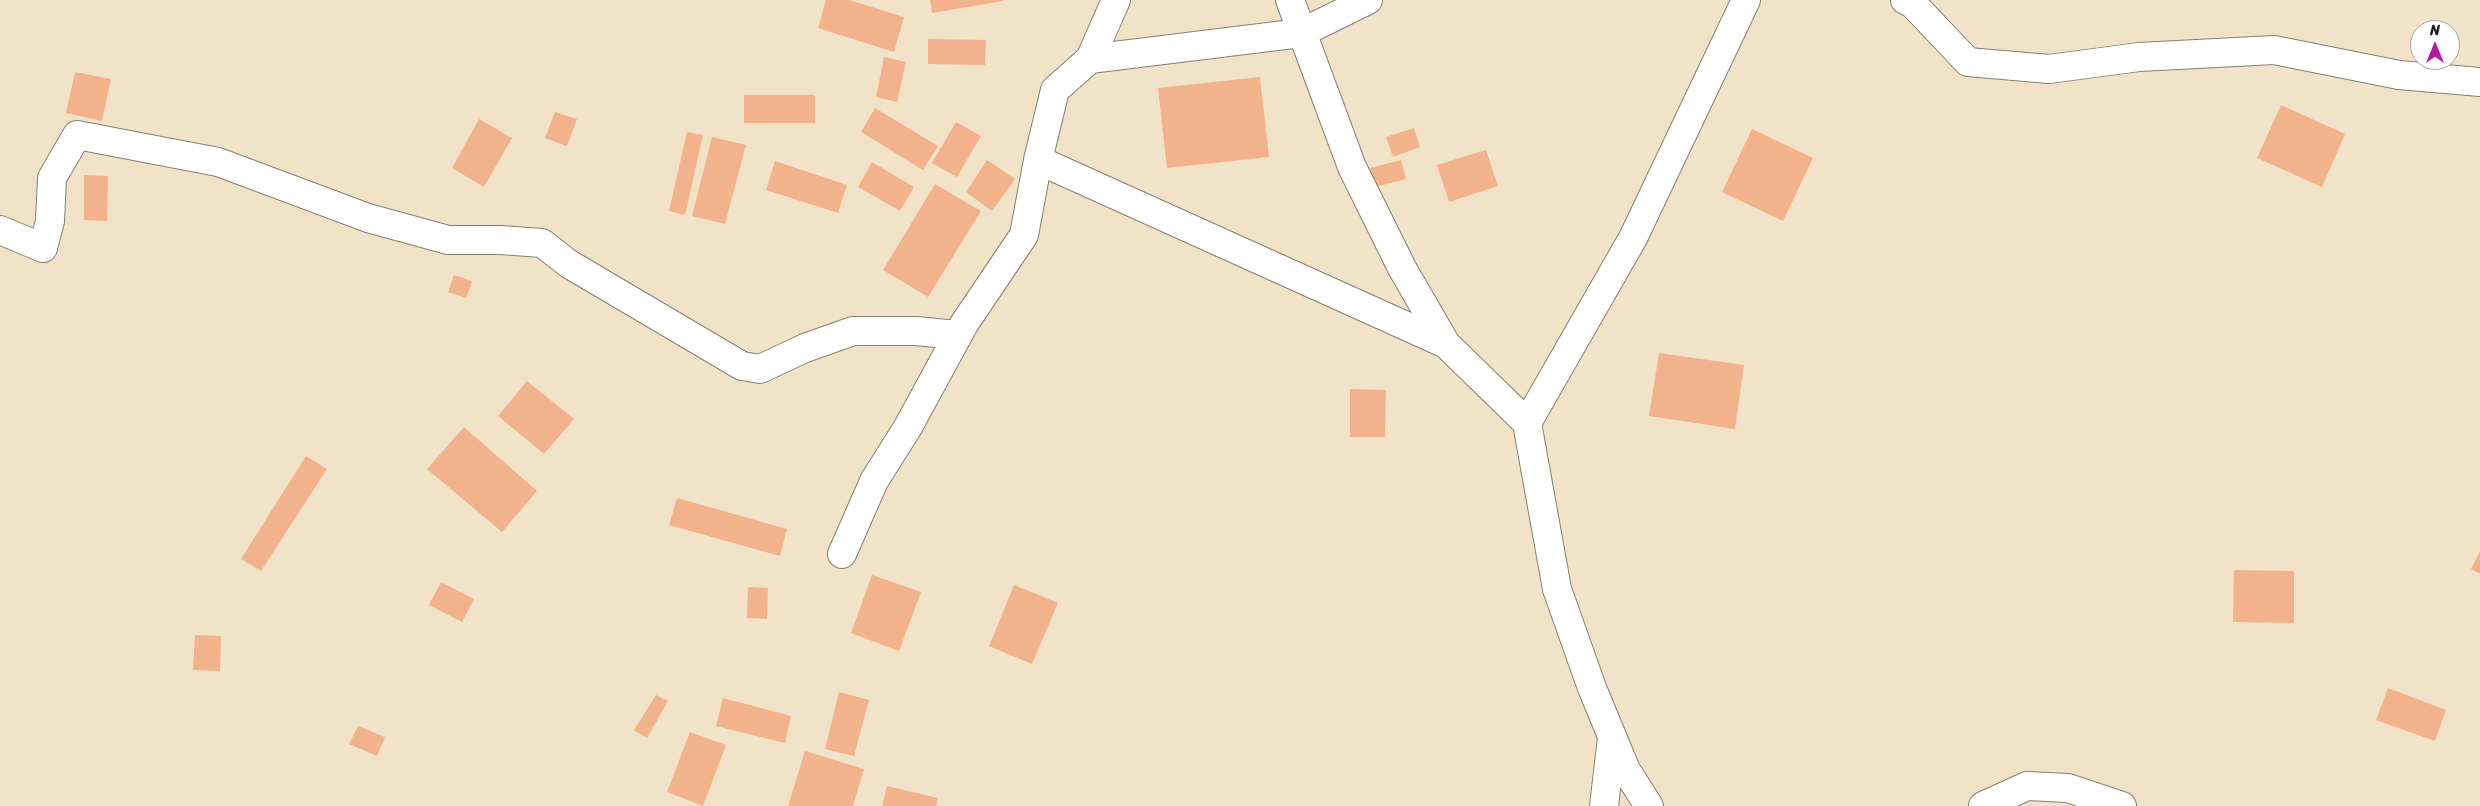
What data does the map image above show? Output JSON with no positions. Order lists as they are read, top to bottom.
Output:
{
  "north": "top"
}
